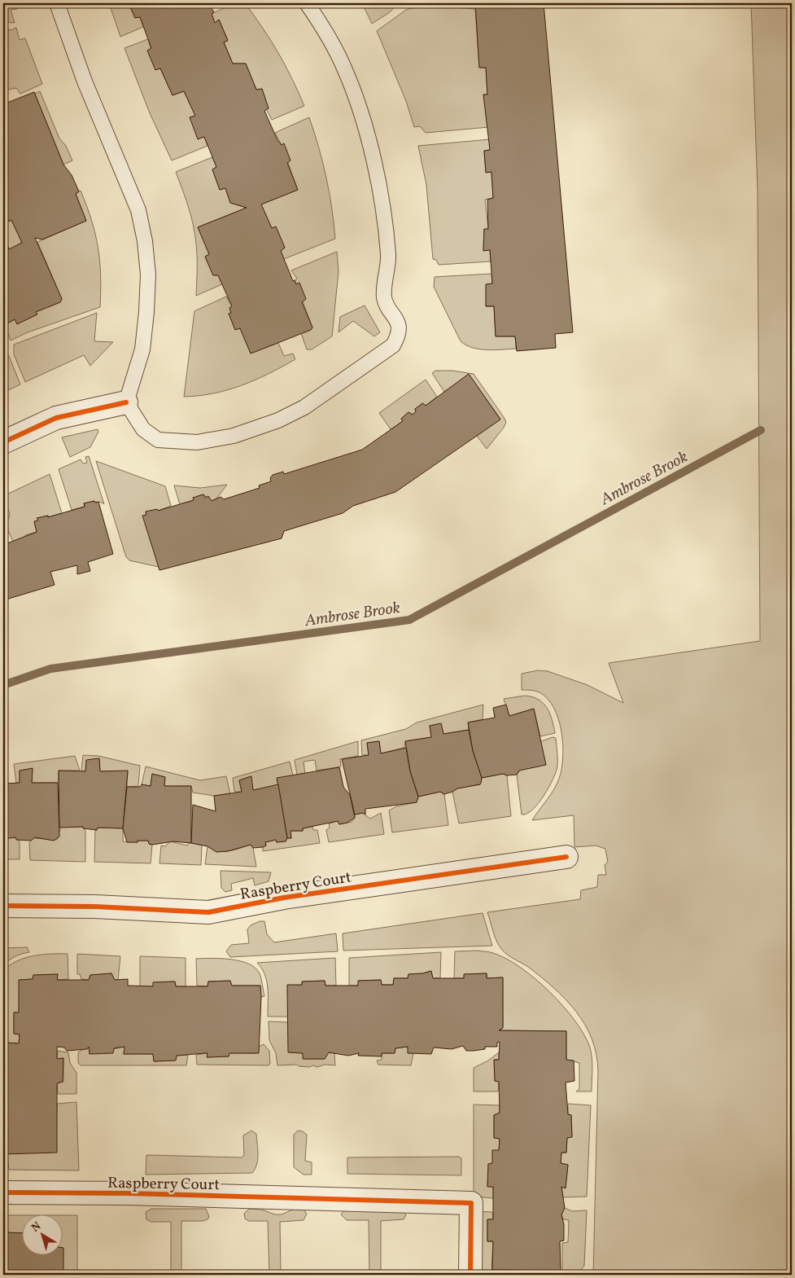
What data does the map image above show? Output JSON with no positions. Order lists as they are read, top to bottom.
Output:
{
  "streets": {
    "street": ["Raspberry Court"]
  },
  "water": ["Ambrose Brook"],
  "north": "top left"
}
